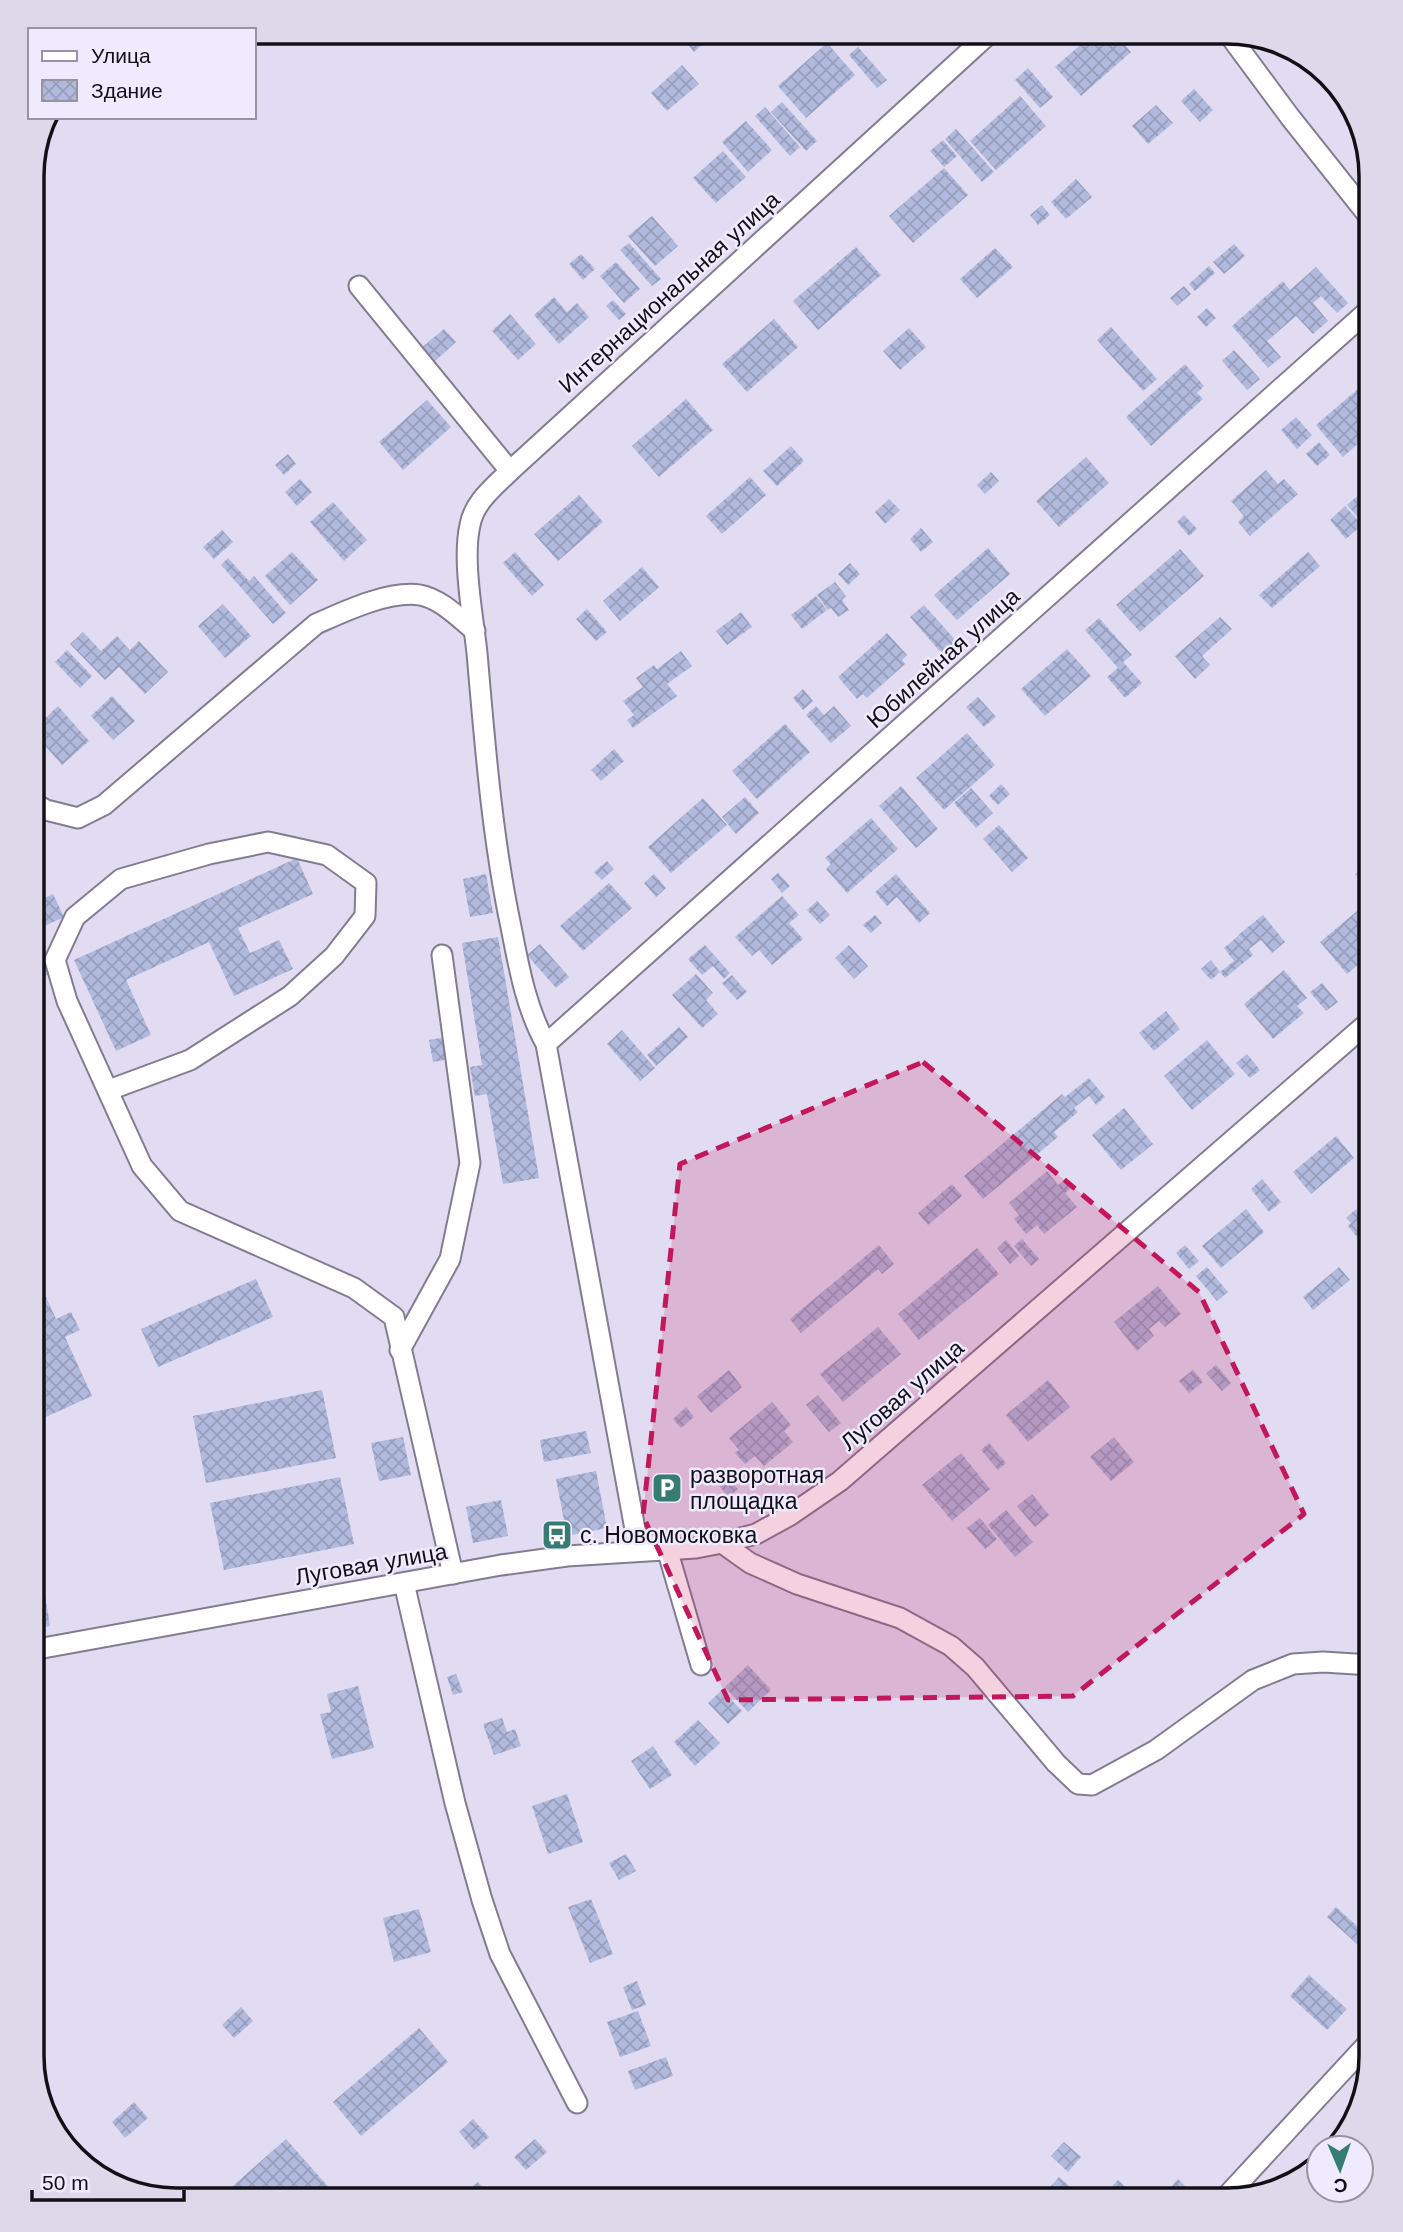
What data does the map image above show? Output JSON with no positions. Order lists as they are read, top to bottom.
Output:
{
  "streets": {
    "street": ["Интернациональная улица", "Юбилейная улица", "Луговая улица"]
  },
  "crossings": [
    ["Интернациональная улица", "Юбилейная улица"],
    ["Интернациональная улица", "Луговая улица"]
  ],
  "places": {
    "parking": ["разворотная площадка"],
    "bus stop": ["с. Новомосковка"]
  },
  "legend": ["Улица", "Здание"],
  "scale_bar": "50 m",
  "north": "bottom"
}
